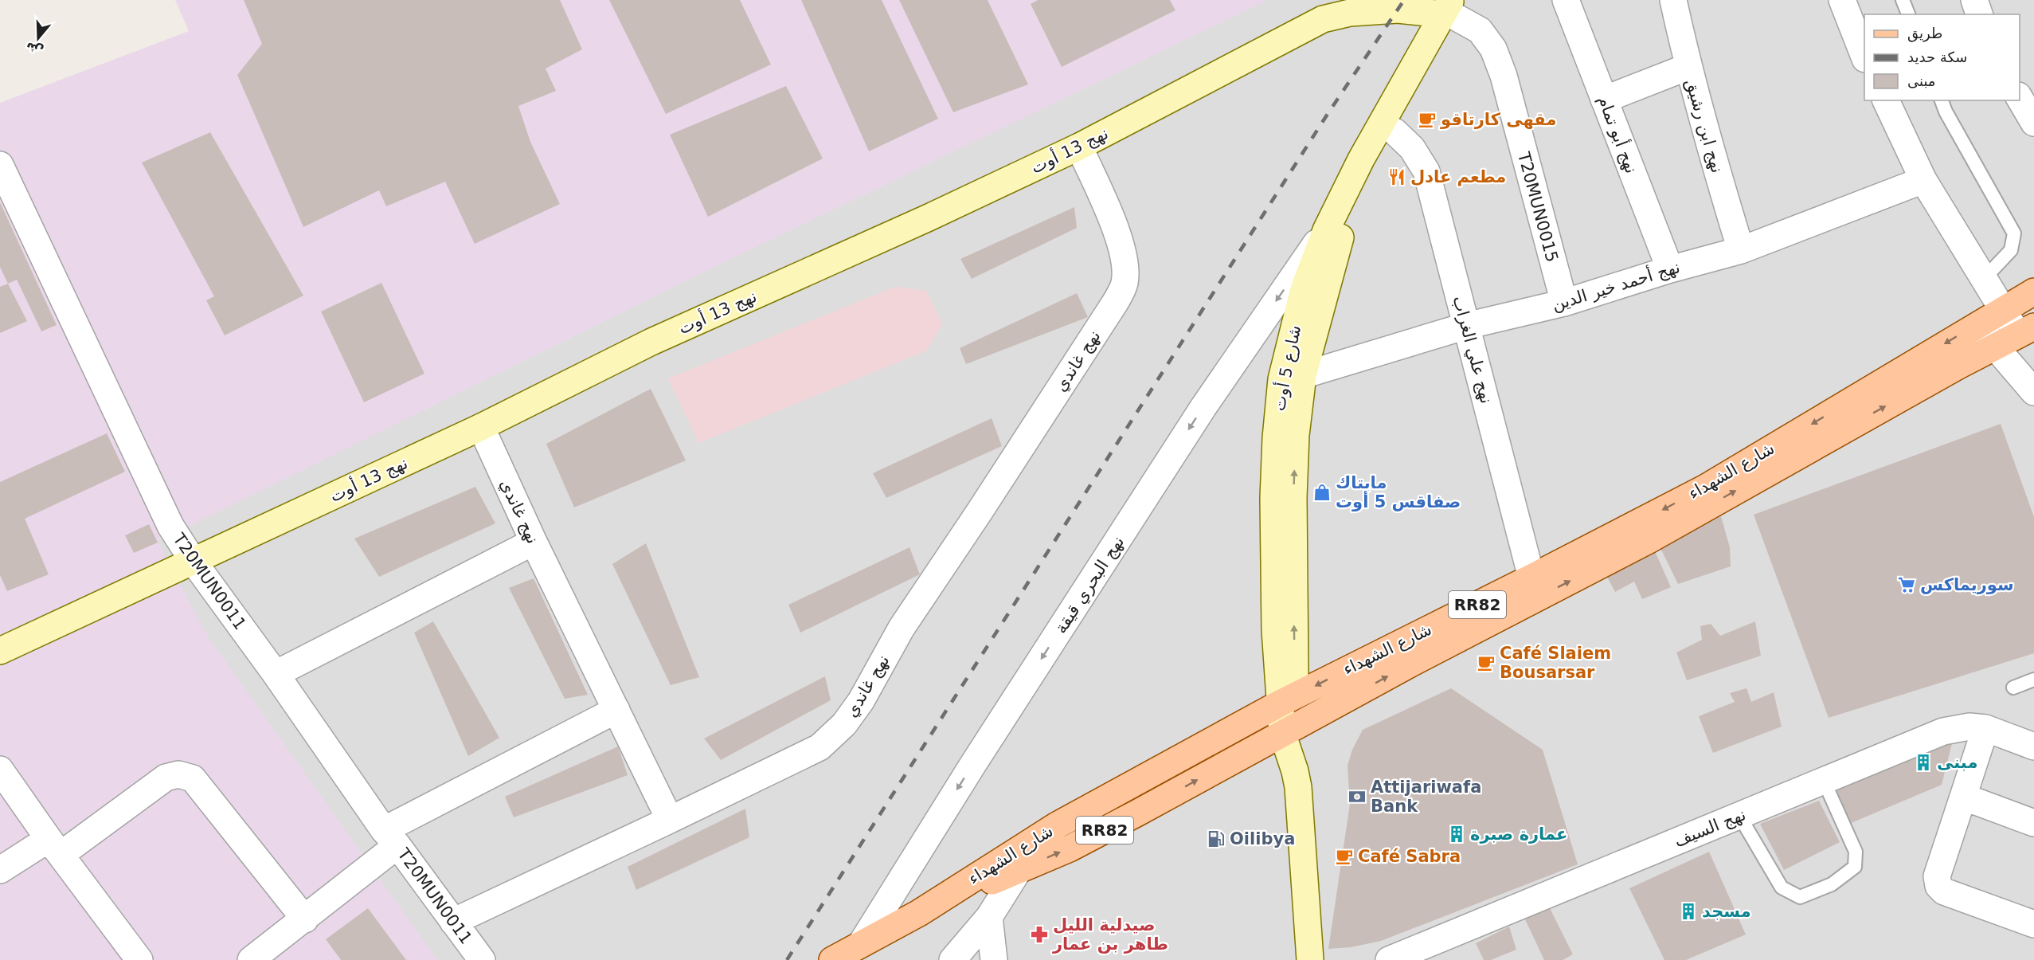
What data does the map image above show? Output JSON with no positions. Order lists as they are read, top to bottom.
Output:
{
  "streets": {
    "main road": [
      "نهج 13 أوت",
      "شارع 5 أوت",
      "شارع الشهداء",
      "RR82"
    ],
    "street": [
      "نهج ابن رشيق",
      "نهج أبو تمام",
      "T20MUN0015",
      "نهج أحمد خير الدين",
      "نهج علي الغراب",
      "نهج غاندي",
      "T20MUN0011",
      "نهج البحري قيقة",
      "نهج السيف"
    ]
  },
  "crossings": [
    ["نهج ابن رشيق", "نهج أحمد خير الدين"],
    ["نهج أبو تمام", "نهج أحمد خير الدين"],
    ["نهج 13 أوت", "T20MUN0015"],
    ["نهج 13 أوت", "نهج غاندي"],
    ["نهج 13 أوت", "شارع 5 أوت"],
    ["نهج 13 أوت", "T20MUN0011"],
    ["T20MUN0015", "نهج أحمد خير الدين"],
    ["T20MUN0015", "شارع 5 أوت"],
    ["نهج أحمد خير الدين", "نهج علي الغراب"],
    ["نهج أحمد خير الدين", "شارع 5 أوت"],
    ["نهج علي الغراب", "شارع 5 أوت"],
    ["نهج علي الغراب", "شارع الشهداء"],
    ["شارع 5 أوت", "شارع الشهداء"],
    ["شارع 5 أوت", "نهج البحري قيقة"],
    ["شارع الشهداء", "نهج البحري قيقة"]
  ],
  "one_way": ["نهج البحري قيقة"],
  "places": {
    "cafe": ["مقهى كارتاقو", "Café Slaiem Bousarsar", "Café Sabra"],
    "restaurant": ["مطعم عادل"],
    "shop": ["مايتاك صفاقس 5 أوت"],
    "supermarket": ["سوريماكس"],
    "building": ["مبنى", "عمارة صبرة", "مسجد"],
    "bank": ["Attijariwafa Bank"],
    "fuel station": ["Oilibya"],
    "pharmacy": ["صيدلية الليل طاهر بن عمار"]
  },
  "legend": ["طريق", "سكة حديد", "مبنى"],
  "north": "bottom"
}
